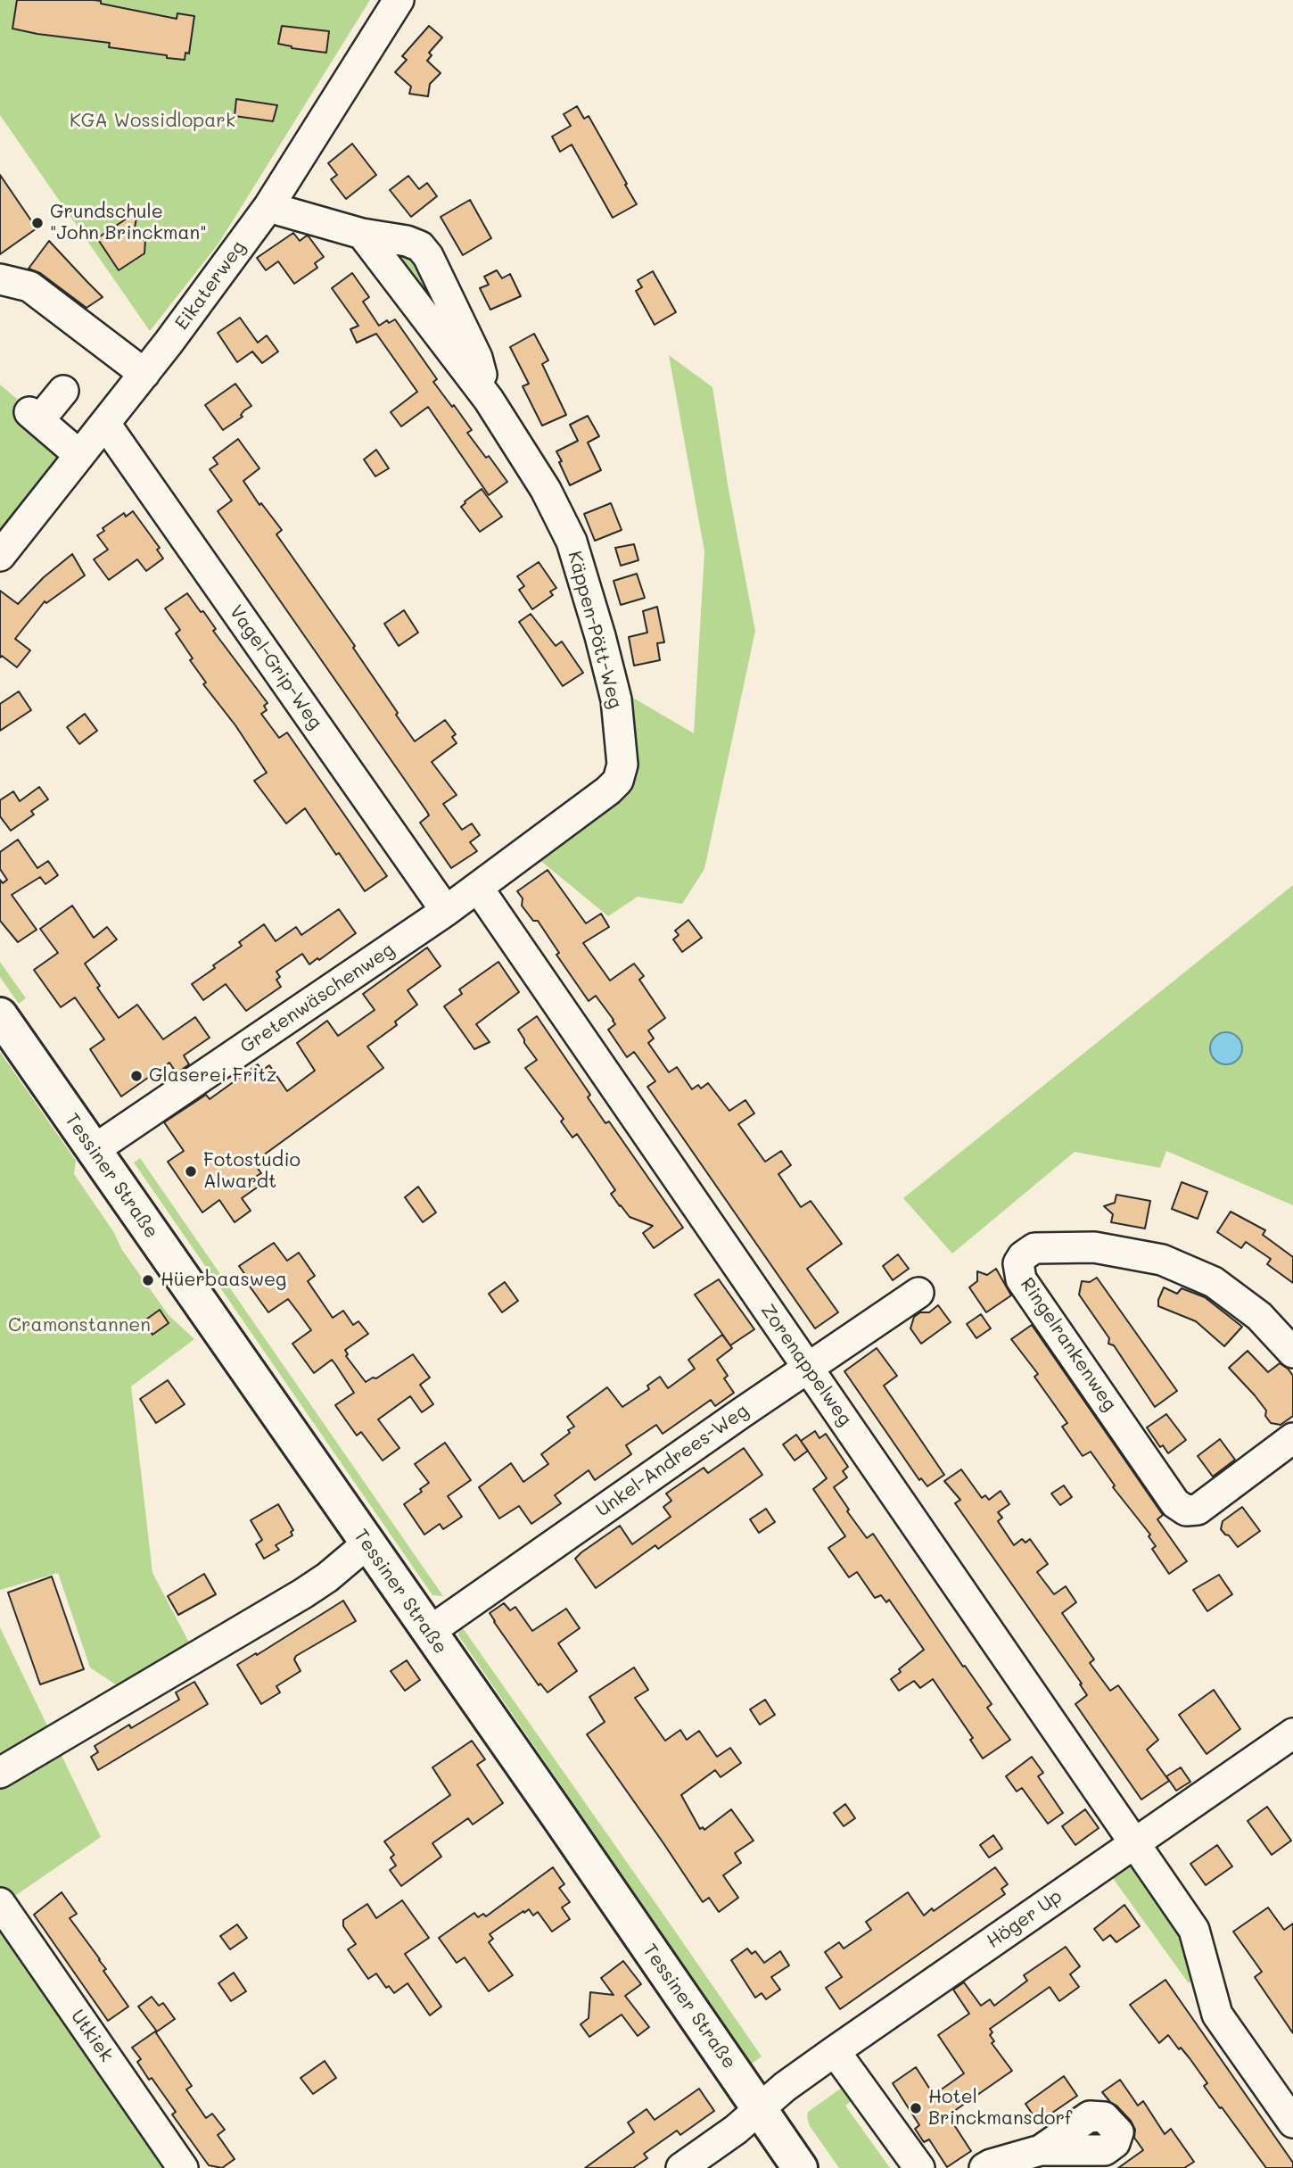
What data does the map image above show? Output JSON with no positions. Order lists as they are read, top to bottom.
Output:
{
  "streets": {
    "main road": ["Tessiner Straße"],
    "street": [
      "Eikaterweg",
      "Käppen-Pött-Weg",
      "Vagel-Grip-Weg",
      "Gretenwäschenweg",
      "Ringelrankenweg",
      "Zorenappelweg",
      "Unkel-Andrees-Weg",
      "Höger Up",
      "Utkiek"
    ]
  },
  "crossings": [
    ["Eikaterweg", "Käppen-Pött-Weg"],
    ["Eikaterweg", "Vagel-Grip-Weg"],
    ["Käppen-Pött-Weg", "Gretenwäschenweg"],
    ["Käppen-Pött-Weg", "Zorenappelweg"],
    ["Vagel-Grip-Weg", "Gretenwäschenweg"],
    ["Gretenwäschenweg", "Tessiner Straße"],
    ["Gretenwäschenweg", "Zorenappelweg"],
    ["Tessiner Straße", "Unkel-Andrees-Weg"],
    ["Tessiner Straße", "Höger Up"],
    ["Zorenappelweg", "Unkel-Andrees-Weg"],
    ["Zorenappelweg", "Höger Up"]
  ],
  "parks": ["KGA Wossidlopark", "Cramonstannen"],
  "places": [
    "Grundschule \"John Brinckman\"",
    "Glaserei Fritz",
    "Fotostudio Alwardt",
    "Hüerbaasweg",
    "Hotel Brinckmansdorf"
  ]
}
